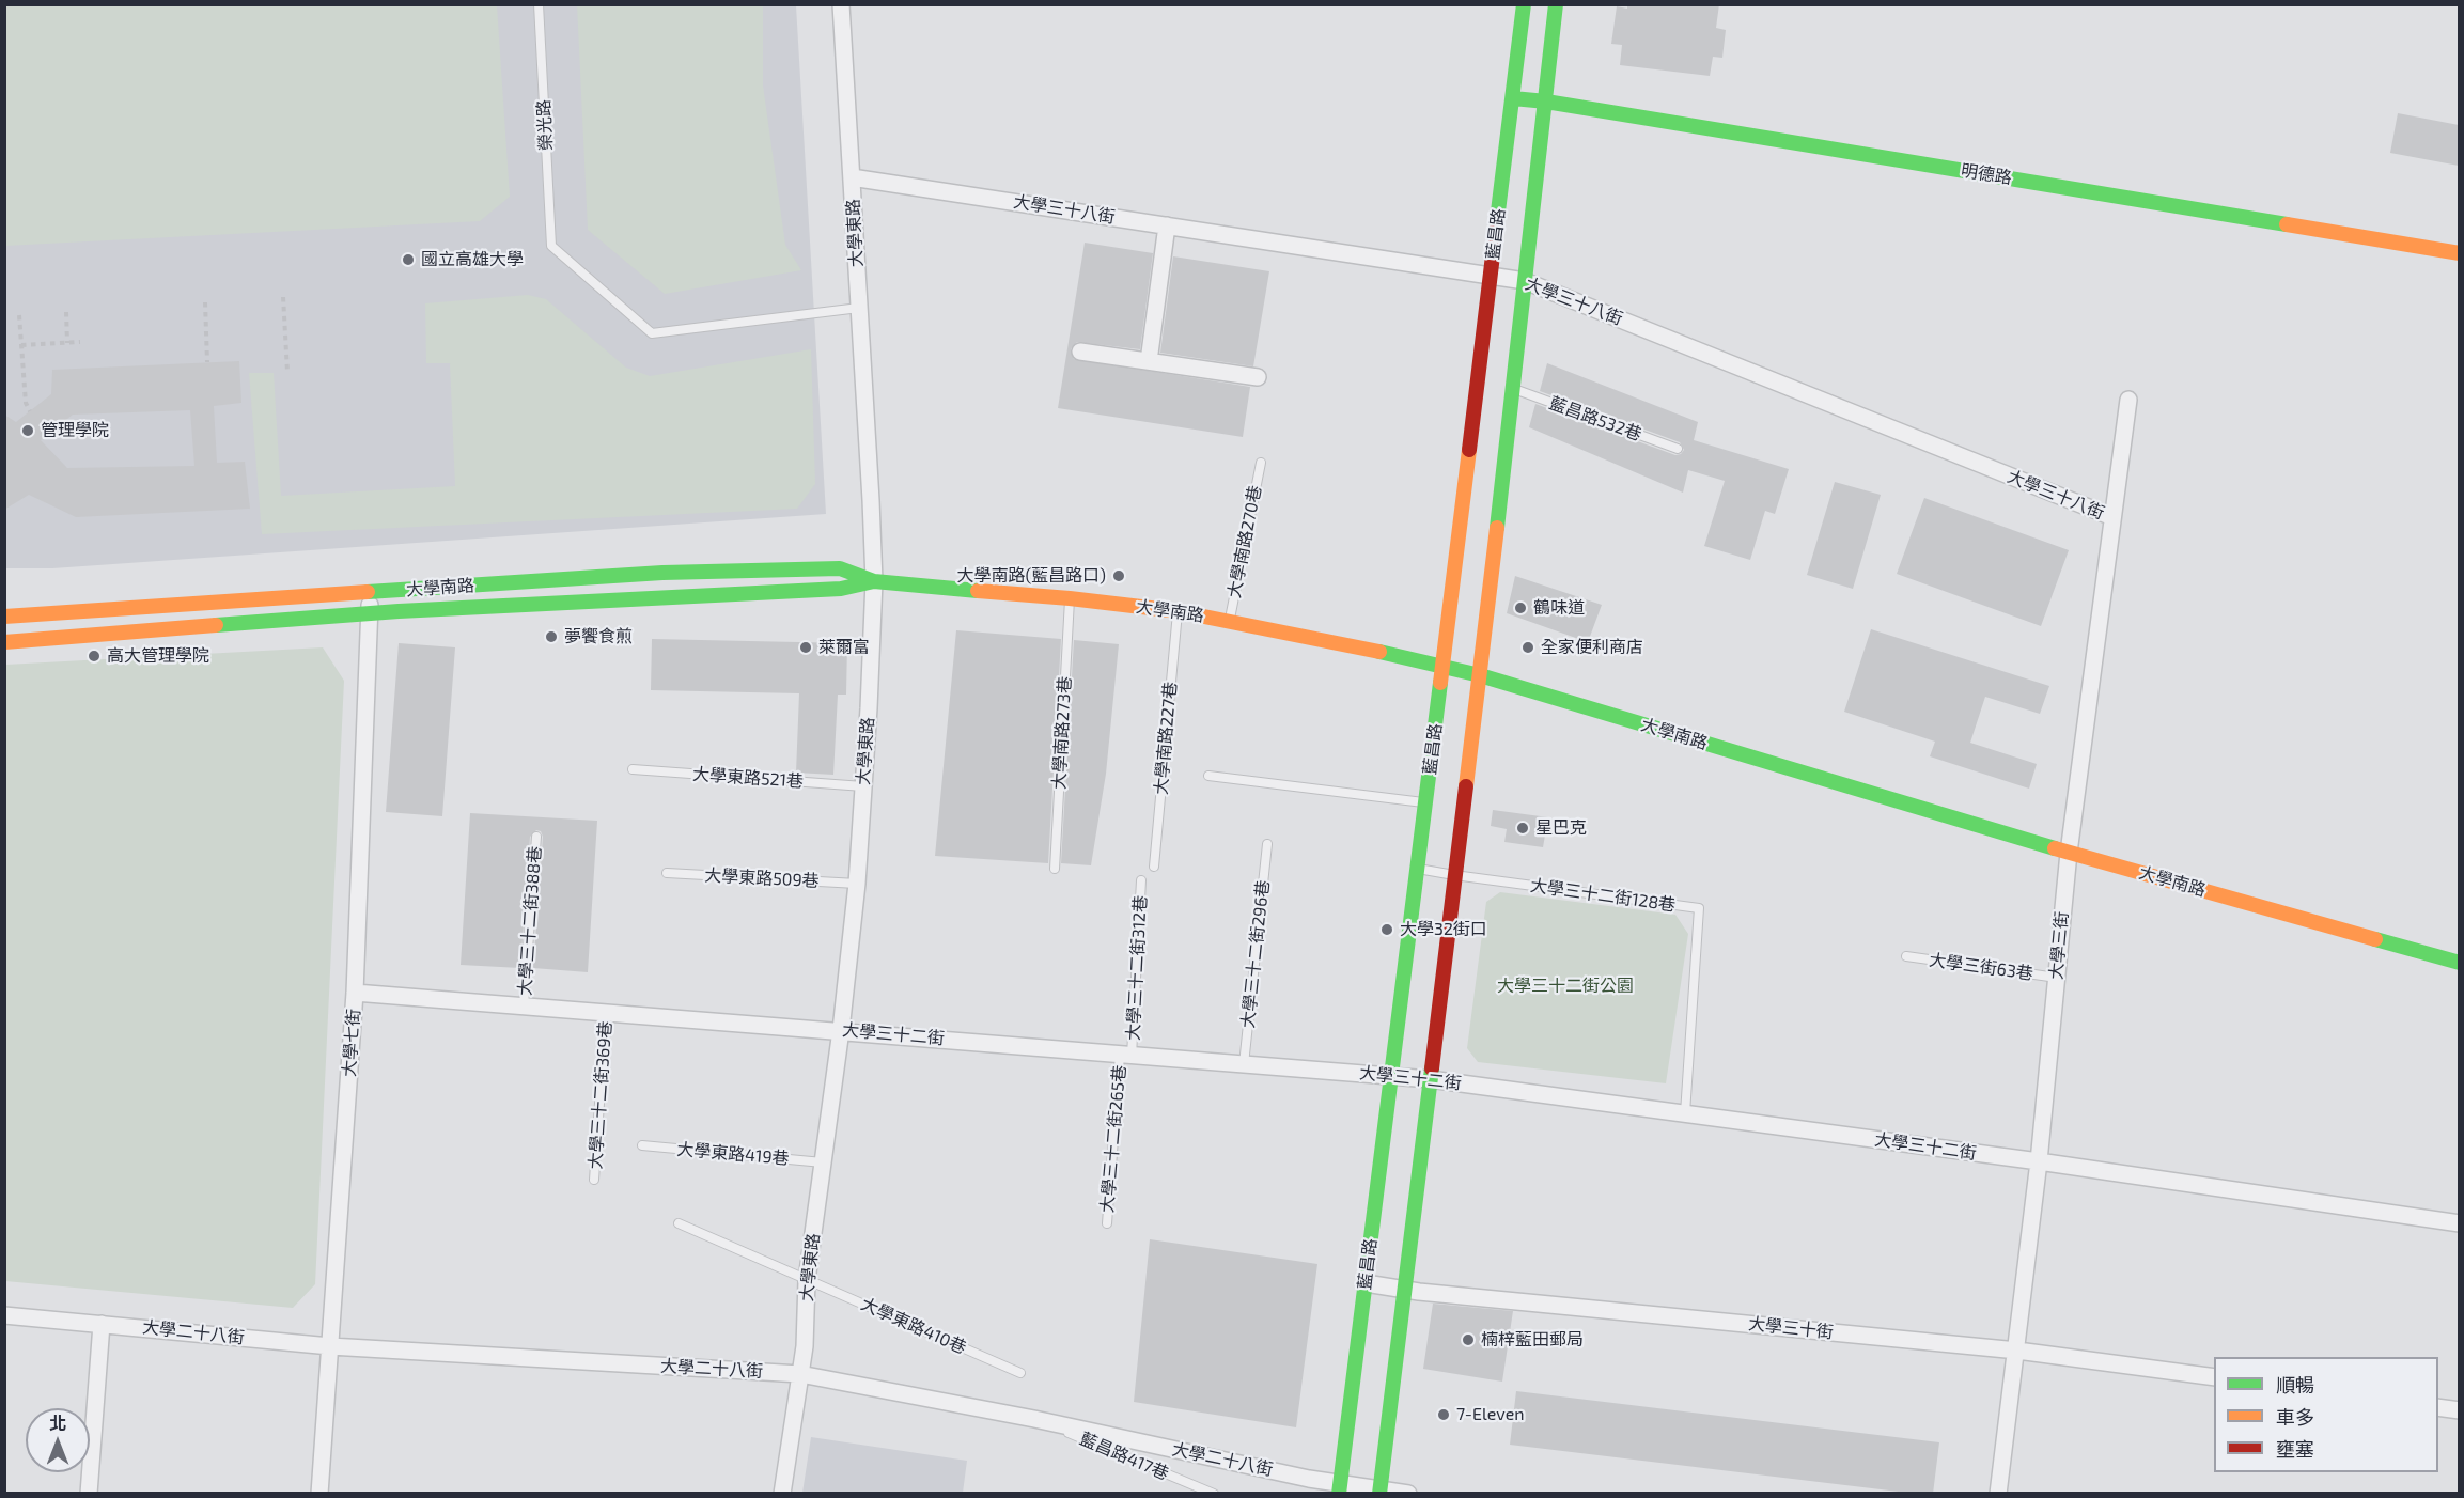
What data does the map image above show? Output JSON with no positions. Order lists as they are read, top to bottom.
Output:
{
  "streets": {
    "street": [
      "明德路",
      "大學三十八街",
      "大學東路",
      "藍昌路",
      "大學南路",
      "大學三街",
      "大學三十二街",
      "大學七街",
      "大學三十街",
      "大學二十八街"
    ],
    "lane": [
      "榮光路",
      "藍昌路532巷",
      "大學南路270巷",
      "大學南路273巷",
      "大學南路227巷",
      "大學東路521巷",
      "大學東路509巷",
      "大學三十二街128巷",
      "大學三十二街388巷",
      "大學三十二街296巷",
      "大學三街63巷",
      "大學三十二街312巷",
      "大學三十二街369巷",
      "大學三十二街265巷",
      "大學東路419巷",
      "大學東路410巷",
      "藍昌路417巷"
    ]
  },
  "crossings": [
    ["榮光路", "大學東路"],
    ["明德路", "藍昌路"],
    ["大學三十八街", "大學東路"],
    ["大學三十八街", "藍昌路"],
    ["大學三十八街", "大學三街"],
    ["大學東路", "大學南路"],
    ["大學東路", "大學東路521巷"],
    ["大學東路", "大學東路509巷"],
    ["大學東路", "大學三十二街"],
    ["大學東路", "大學東路419巷"],
    ["大學東路", "大學東路410巷"],
    ["大學東路", "大學二十八街"],
    ["藍昌路", "藍昌路532巷"],
    ["藍昌路", "大學南路"],
    ["藍昌路", "大學三十二街128巷"],
    ["藍昌路", "大學三十二街"],
    ["藍昌路", "大學三十街"],
    ["藍昌路", "大學二十八街"],
    ["大學南路270巷", "大學南路"],
    ["大學南路", "大學南路273巷"],
    ["大學南路", "大學南路227巷"],
    ["大學南路", "大學三街"],
    ["大學南路", "大學七街"],
    ["大學三十二街128巷", "大學三十二街"],
    ["大學三十二街388巷", "大學三十二街"],
    ["大學三街", "大學三街63巷"],
    ["大學三街", "大學三十二街"],
    ["大學三街", "大學三十街"],
    ["大學三十二街296巷", "大學三十二街"],
    ["大學三十二街312巷", "大學三十二街"],
    ["大學三十二街312巷", "大學三十二街265巷"],
    ["大學三十二街", "大學七街"],
    ["大學三十二街", "大學三十二街369巷"],
    ["大學三十二街", "大學三十二街265巷"],
    ["大學七街", "大學二十八街"],
    ["大學二十八街", "藍昌路417巷"]
  ],
  "parks": ["大學三十二街公園"],
  "places": [
    "國立高雄大學",
    "管理學院",
    "大學南路(藍昌路口)",
    "鶴味道",
    "夢饗食煎",
    "萊爾富",
    "全家便利商店",
    "高大管理學院",
    "星巴克",
    "大學32街口",
    "楠梓藍田郵局",
    "7-Eleven"
  ],
  "legend": ["順暢", "車多", "壅塞"],
  "north": "top"
}
